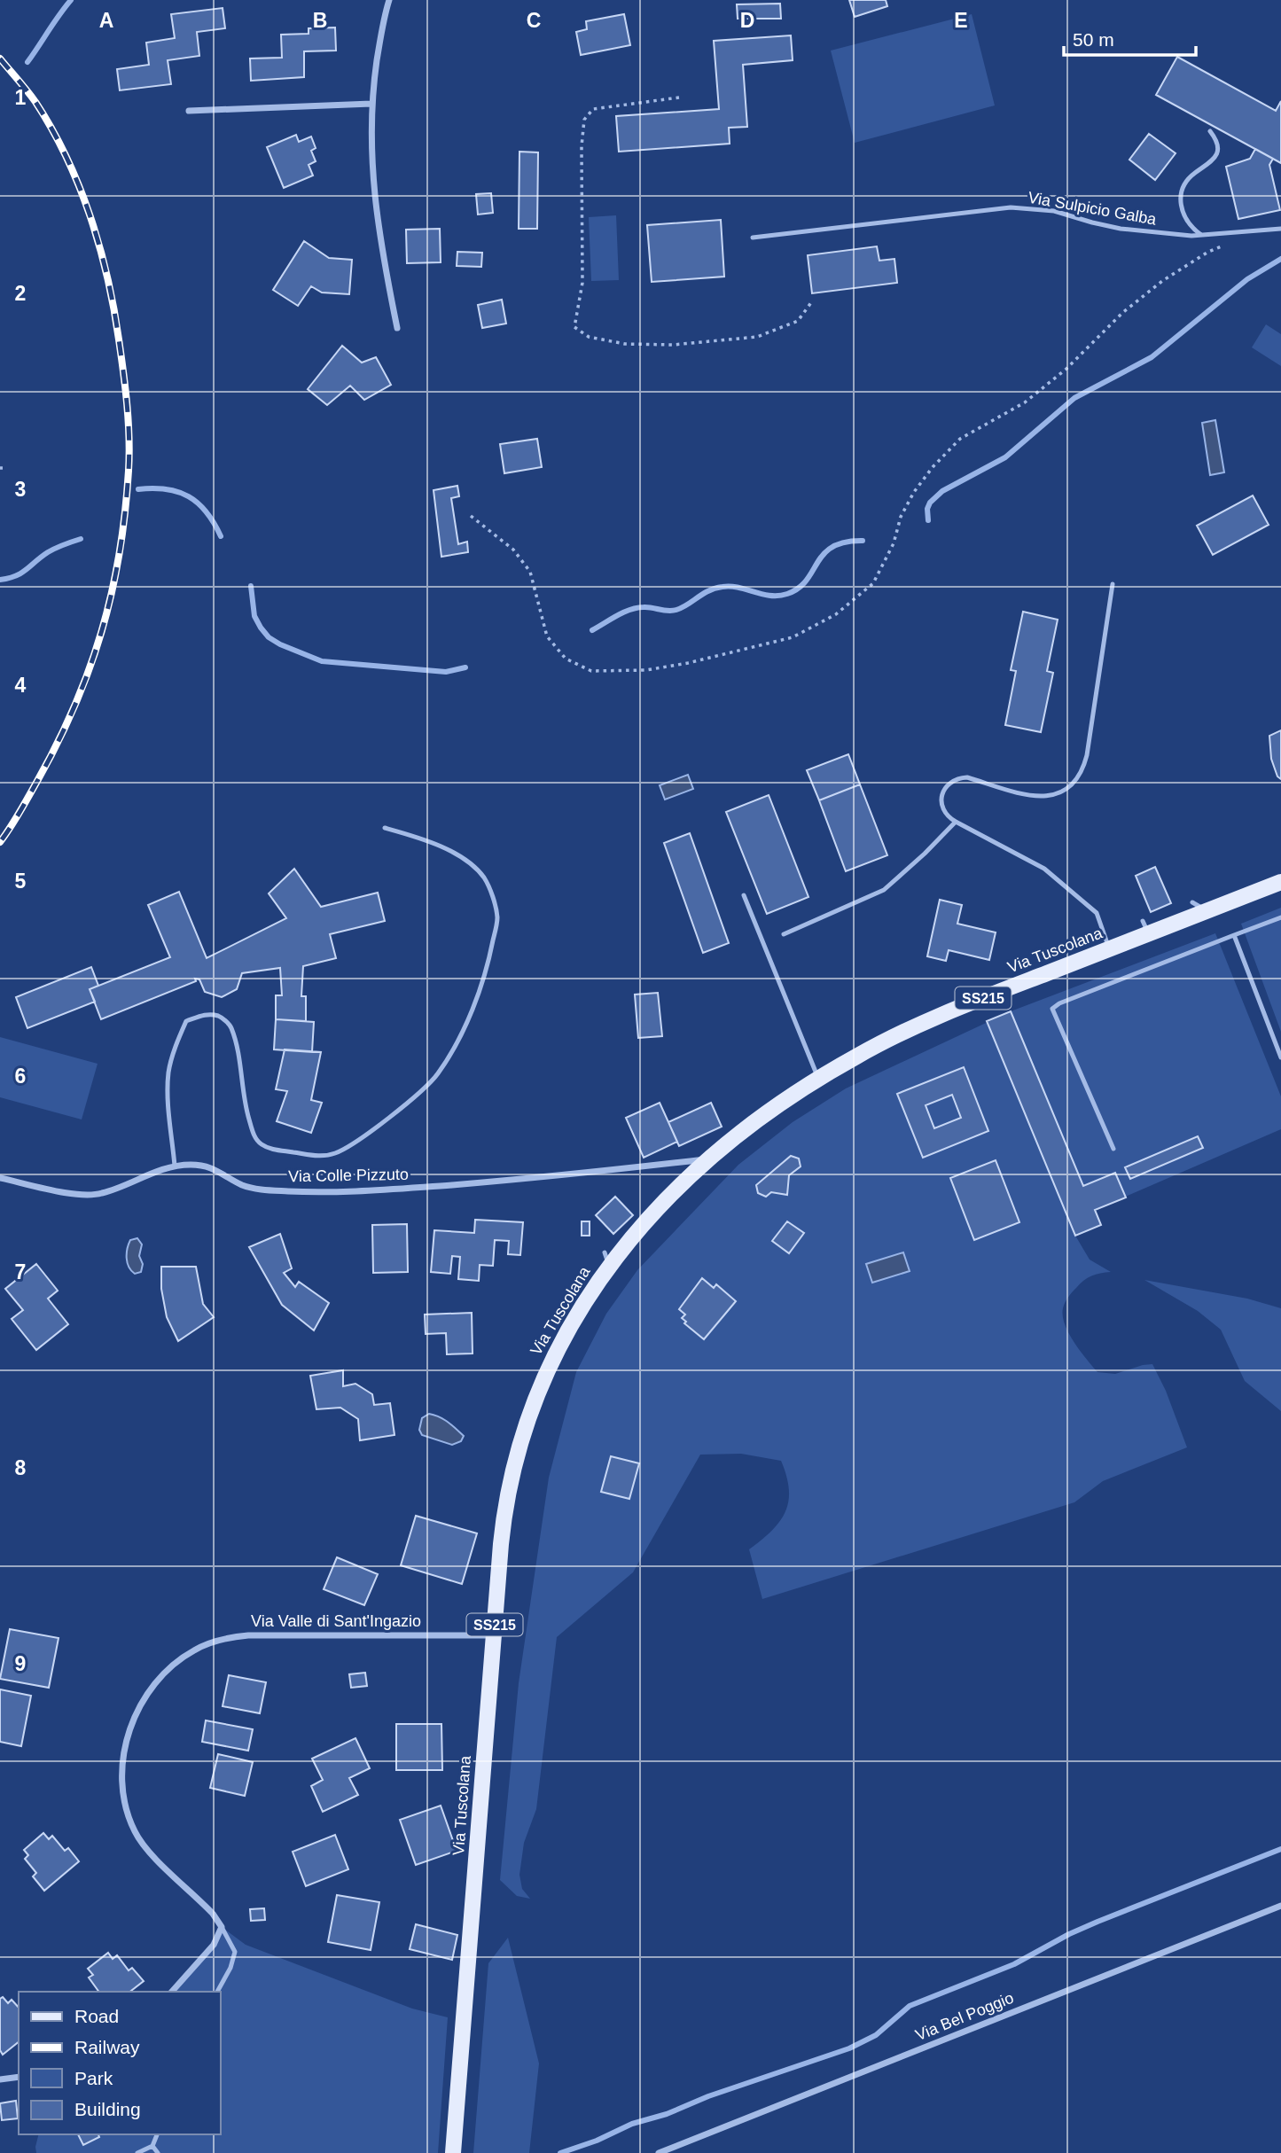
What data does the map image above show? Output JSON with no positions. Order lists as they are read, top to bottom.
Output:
{
  "streets": {
    "main road": ["Via Tuscolana", "SS215"],
    "street": ["Via Colle Pizzuto", "Via Valle di Sant'Ingazio", "Via Bel Poggio"],
    "lane": ["Via Sulpicio Galba"]
  },
  "crossings": [
    ["Via Tuscolana", "Via Colle Pizzuto"],
    ["Via Tuscolana", "Via Valle di Sant'Ingazio"]
  ],
  "legend": [
    "Road",
    "Railway",
    "Park",
    "Building"
  ],
  "scale_bar": "50 m",
  "grid": {
    "columns": [
      "A",
      "B",
      "C",
      "D",
      "E"
    ],
    "rows": [
      "1",
      "2",
      "3",
      "4",
      "5",
      "6",
      "7",
      "8",
      "9"
    ]
  }
}
